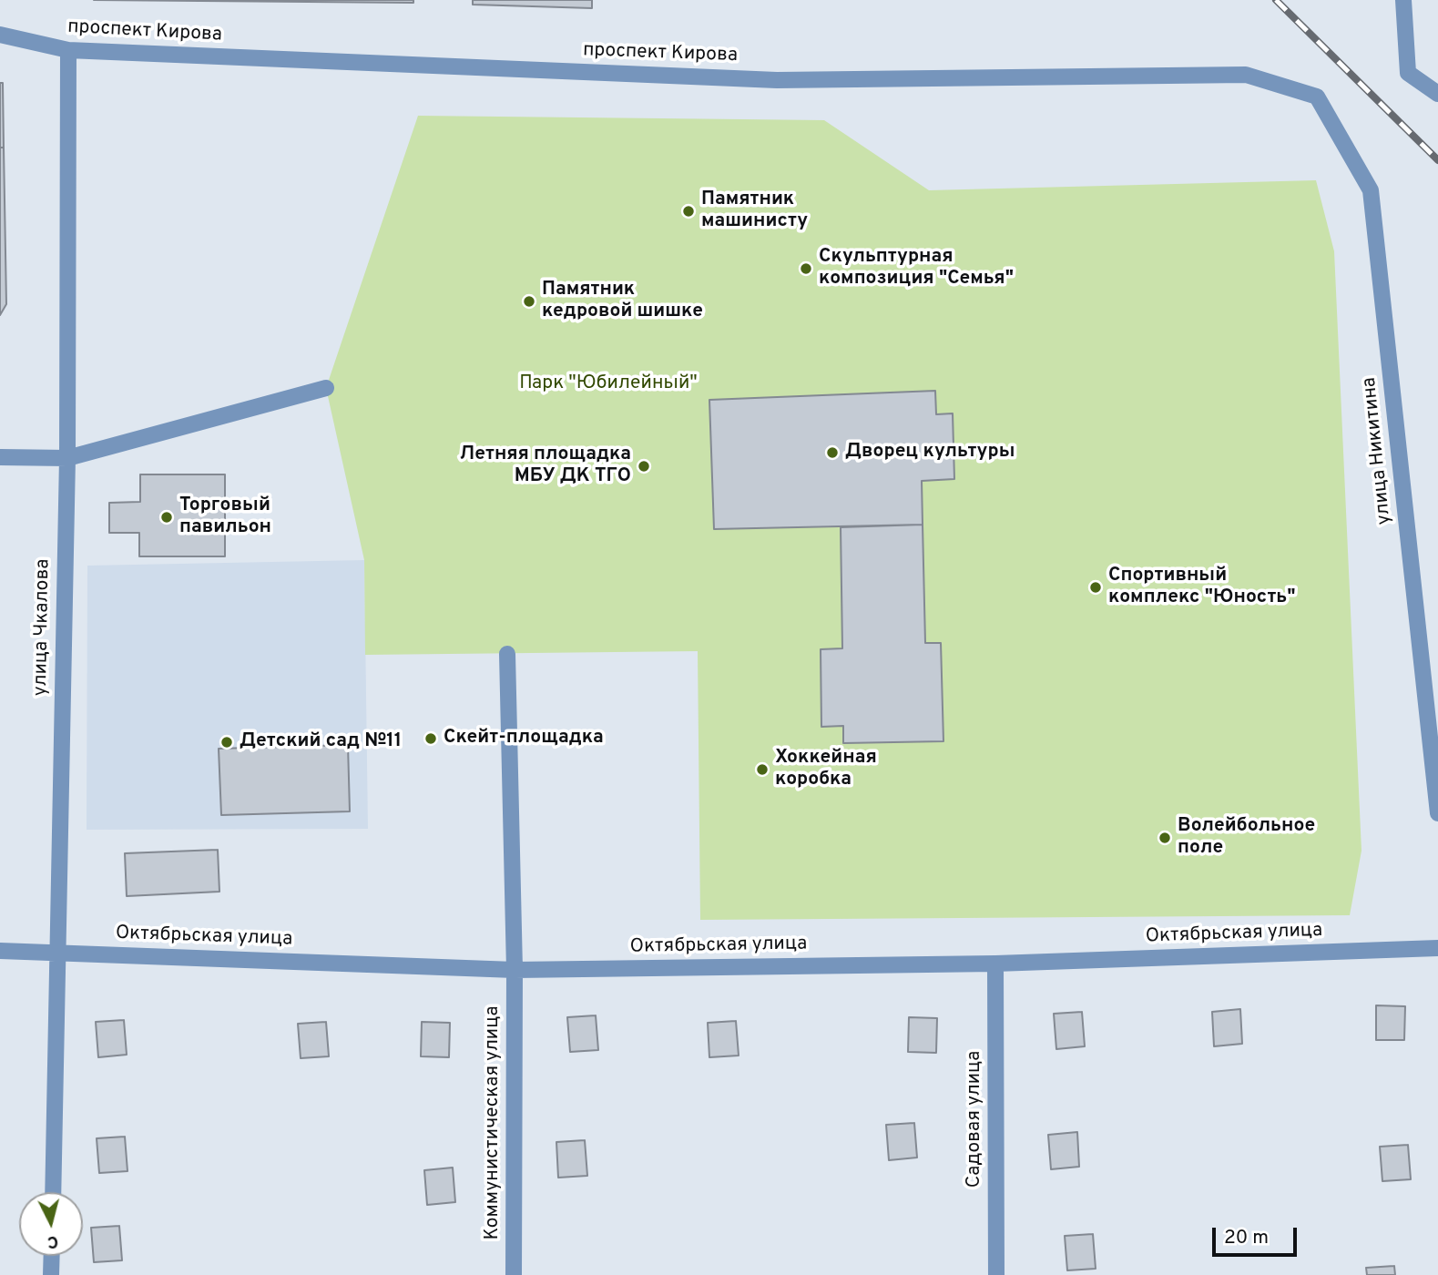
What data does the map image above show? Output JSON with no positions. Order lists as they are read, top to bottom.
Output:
{
  "streets": {
    "street": [
      "проспект Кирова",
      "улица Никитина",
      "улица Чкалова",
      "Октябрьская улица",
      "Садовая улица",
      "Коммунистическая улица"
    ]
  },
  "crossings": [
    ["проспект Кирова", "улица Никитина"],
    ["проспект Кирова", "улица Чкалова"],
    ["улица Чкалова", "Октябрьская улица"],
    ["Октябрьская улица", "Садовая улица"],
    ["Октябрьская улица", "Коммунистическая улица"]
  ],
  "parks": ["Парк \"Юбилейный\""],
  "places": [
    "Памятник машинисту",
    "Скульптурная композиция \"Семья\"",
    "Памятник кедровой шишке",
    "Дворец культуры",
    "Летняя площадка МБУ ДК ТГО",
    "Торговый павильон",
    "Спортивный комплекс \"Юность\"",
    "Скейт-площадка",
    "Детский сад №11",
    "Хоккейная коробка",
    "Волейбольное поле"
  ],
  "scale_bar": "20 m",
  "north": "bottom"
}
